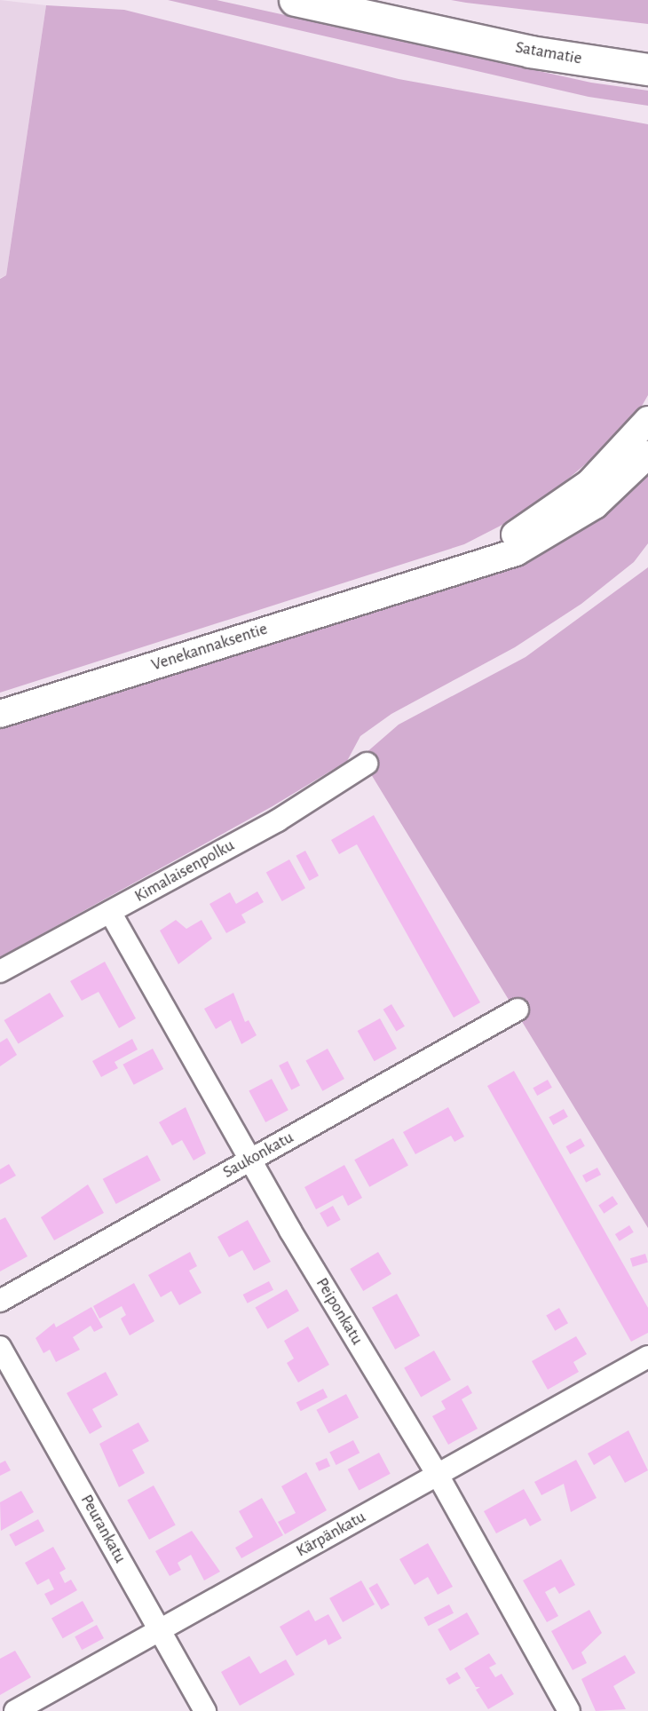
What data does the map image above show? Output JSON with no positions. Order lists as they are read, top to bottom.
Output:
{
  "streets": {
    "main road": ["Satamatie"],
    "street": [
      "Venekannaksentie",
      "Kimalaisenpolku",
      "Saukonkatu",
      "Peiponkatu",
      "Peurankatu",
      "Kärpänkatu"
    ]
  },
  "crossings": [
    ["Kimalaisenpolku", "Peiponkatu"],
    ["Saukonkatu", "Peiponkatu"],
    ["Peiponkatu", "Kärpänkatu"],
    ["Peurankatu", "Kärpänkatu"]
  ]
}
